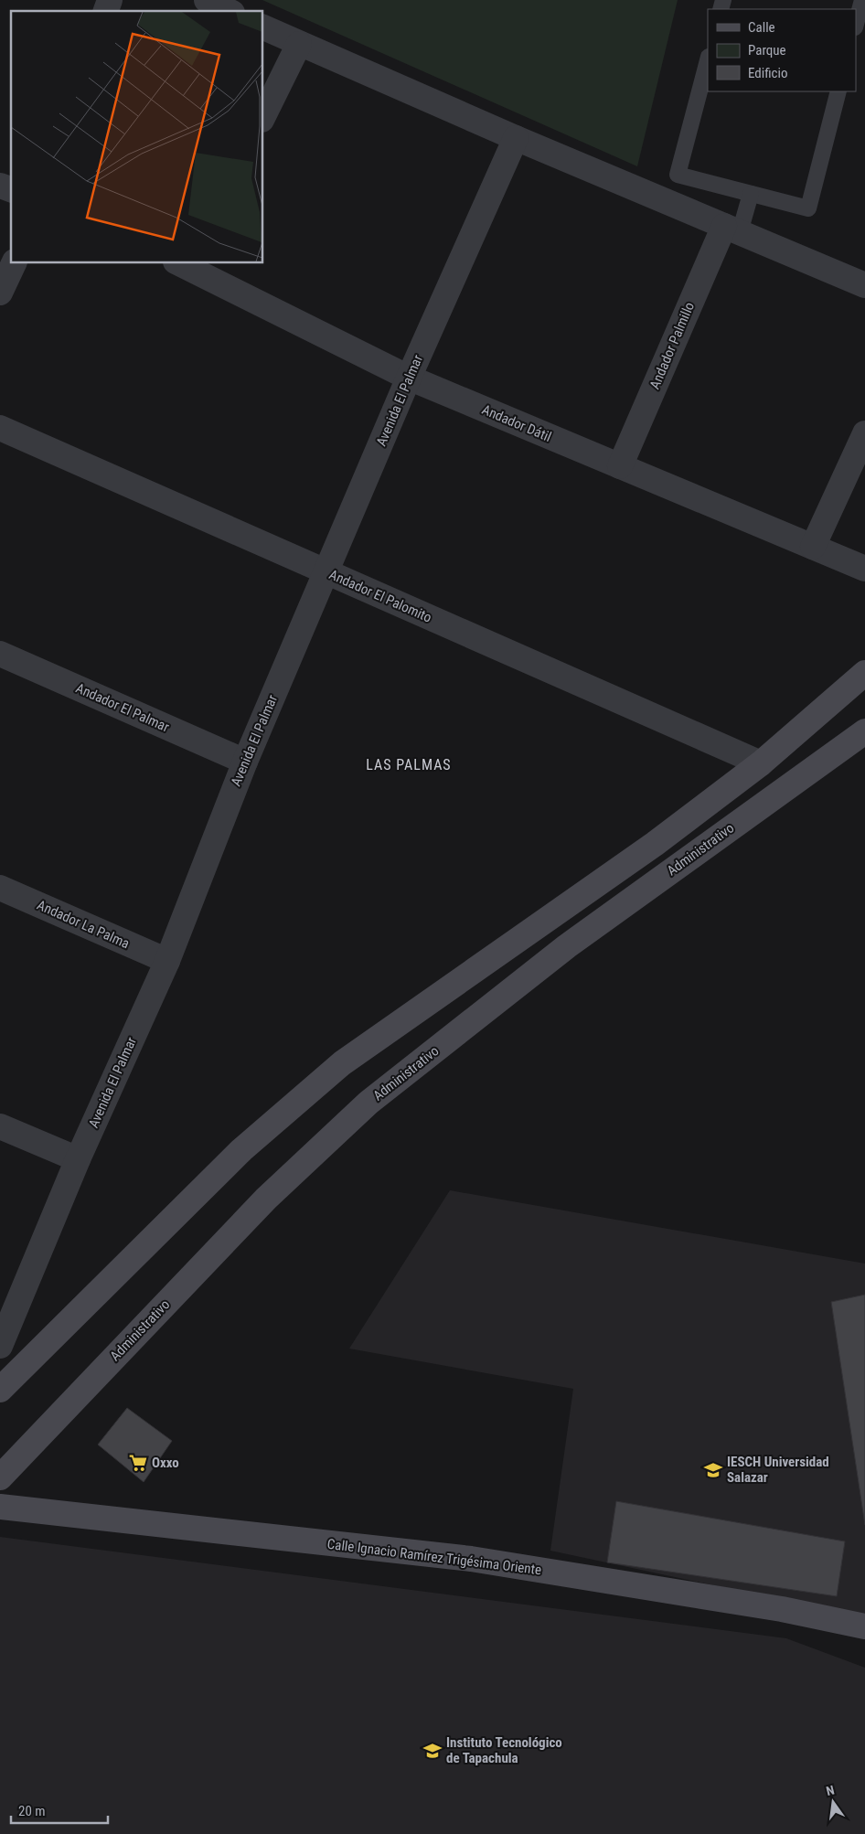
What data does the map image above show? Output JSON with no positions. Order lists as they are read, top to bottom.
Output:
{
  "streets": {
    "street": [
      "Andador Palmillo",
      "Avenida El Palmar",
      "Andador Dátil",
      "Andador El Palomito",
      "Andador El Palmar",
      "Administrativo",
      "Andador La Palma",
      "Calle Ignacio Ramírez Trigésima Oriente"
    ]
  },
  "crossings": [
    ["Andador Palmillo", "Andador Dátil"],
    ["Avenida El Palmar", "Andador Dátil"],
    ["Avenida El Palmar", "Andador El Palomito"],
    ["Avenida El Palmar", "Andador El Palmar"],
    ["Avenida El Palmar", "Andador La Palma"]
  ],
  "districts": ["LAS PALMAS"],
  "places": {
    "supermarket": ["Oxxo"],
    "school or university": ["IESCH Universidad Salazar", "Instituto Tecnológico de Tapachula"]
  },
  "legend": ["Calle", "Parque", "Edificio"],
  "scale_bar": "20 m",
  "north": "top"
}
